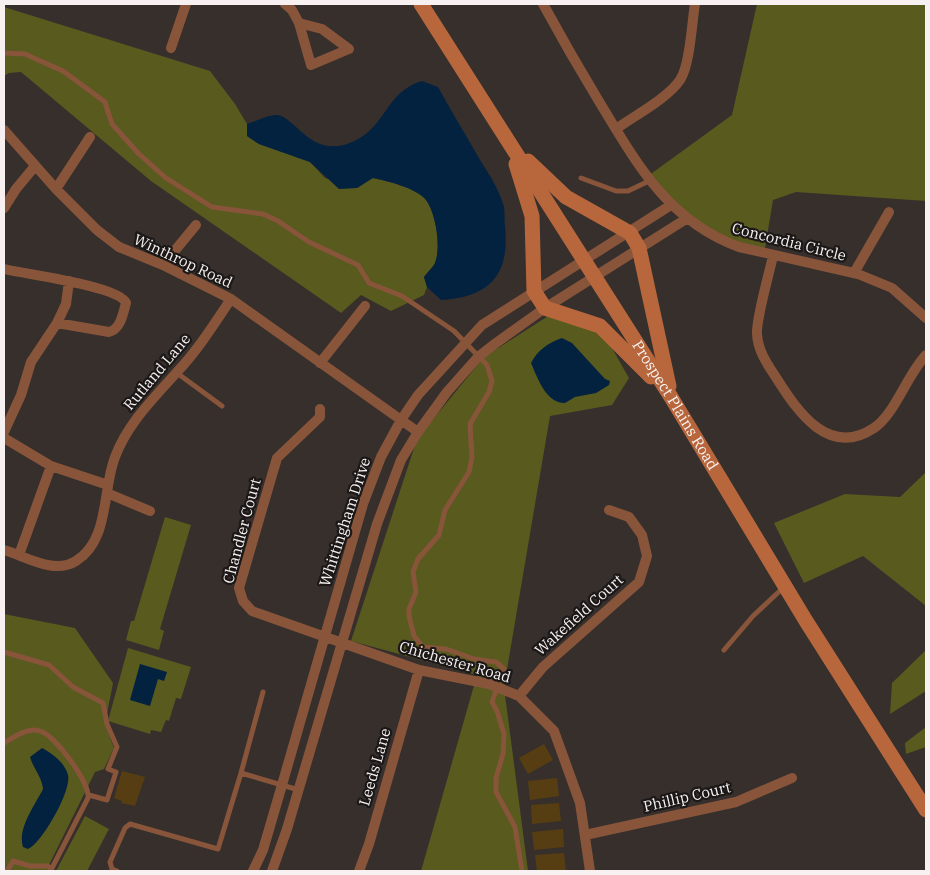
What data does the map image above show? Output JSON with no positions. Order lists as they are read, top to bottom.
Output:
{
  "streets": {
    "street": [
      "Concordia Circle",
      "Winthrop Road",
      "Rutland Lane",
      "Prospect Plains Road",
      "Whittingham Drive",
      "Chandler Court",
      "Wakefield Court",
      "Chichester Road",
      "Leeds Lane",
      "Phillip Court"
    ]
  },
  "crossings": [
    ["Concordia Circle", "Whittingham Drive"],
    ["Winthrop Road", "Rutland Lane"],
    ["Winthrop Road", "Whittingham Drive"],
    ["Prospect Plains Road", "Whittingham Drive"],
    ["Whittingham Drive", "Chandler Court"],
    ["Chandler Court", "Chichester Road"],
    ["Wakefield Court", "Chichester Road"],
    ["Chichester Road", "Leeds Lane"],
    ["Chichester Road", "Phillip Court"]
  ]
}
